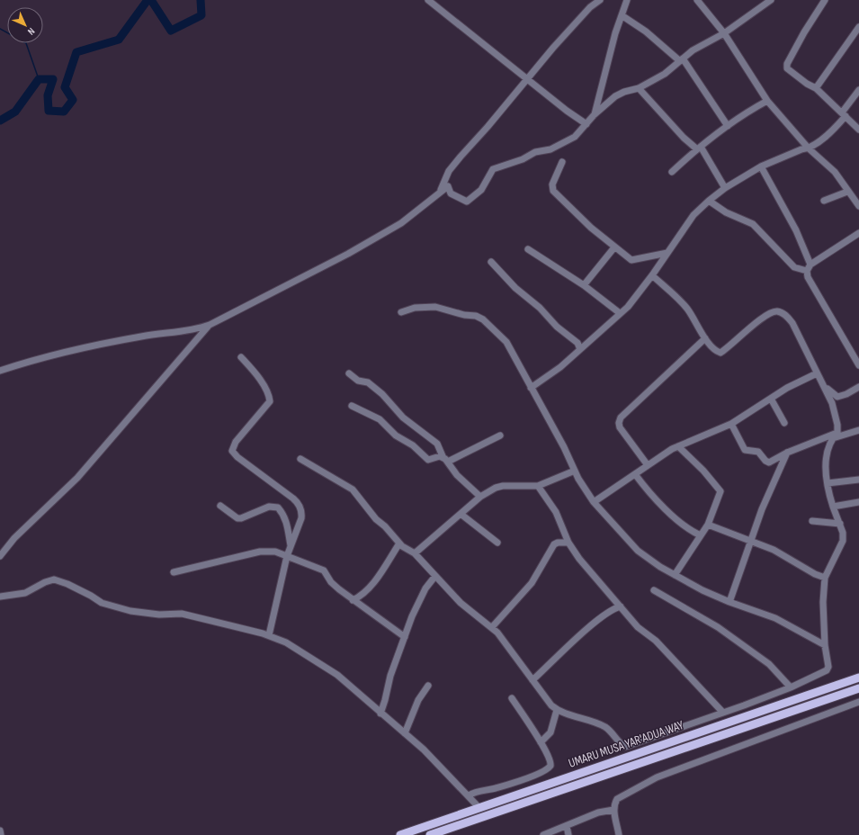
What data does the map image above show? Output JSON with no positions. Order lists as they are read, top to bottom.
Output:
{
  "streets": {
    "main road": ["UMARU MUSA YAR'ADUA WAY"]
  },
  "north": "bottom right"
}
